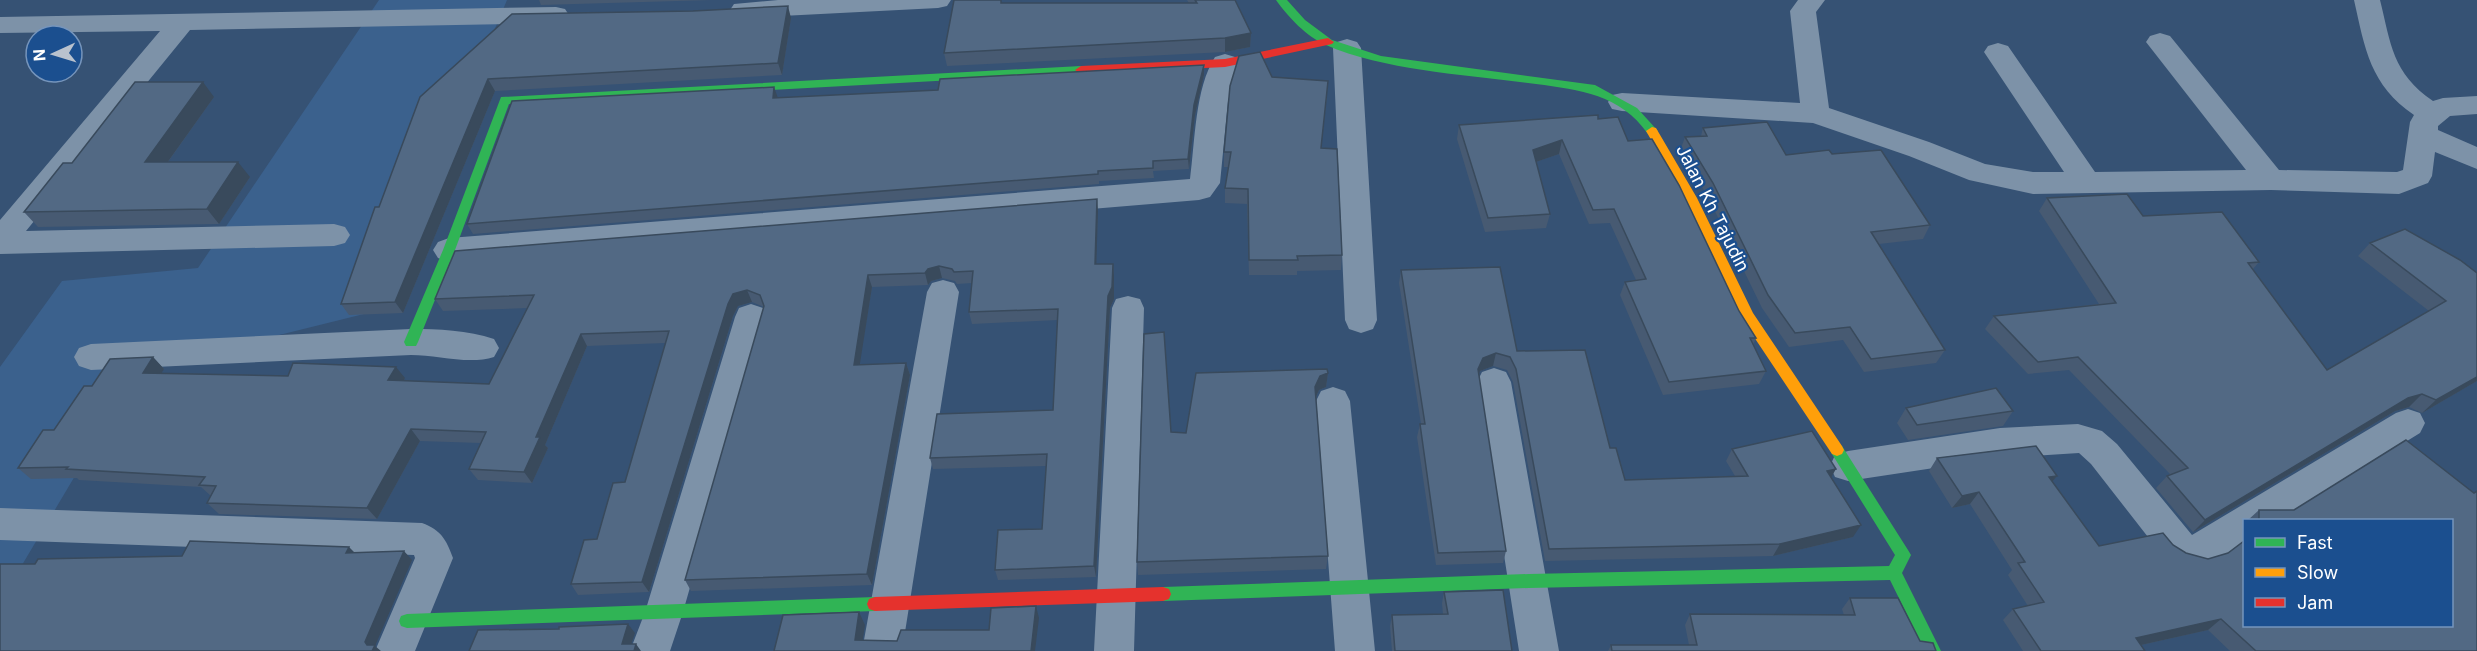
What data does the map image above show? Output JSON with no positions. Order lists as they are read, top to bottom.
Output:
{
  "streets": {
    "street": ["Jalan Kh Tajudin"]
  },
  "legend": ["Fast", "Slow", "Jam"],
  "north": "left"
}
